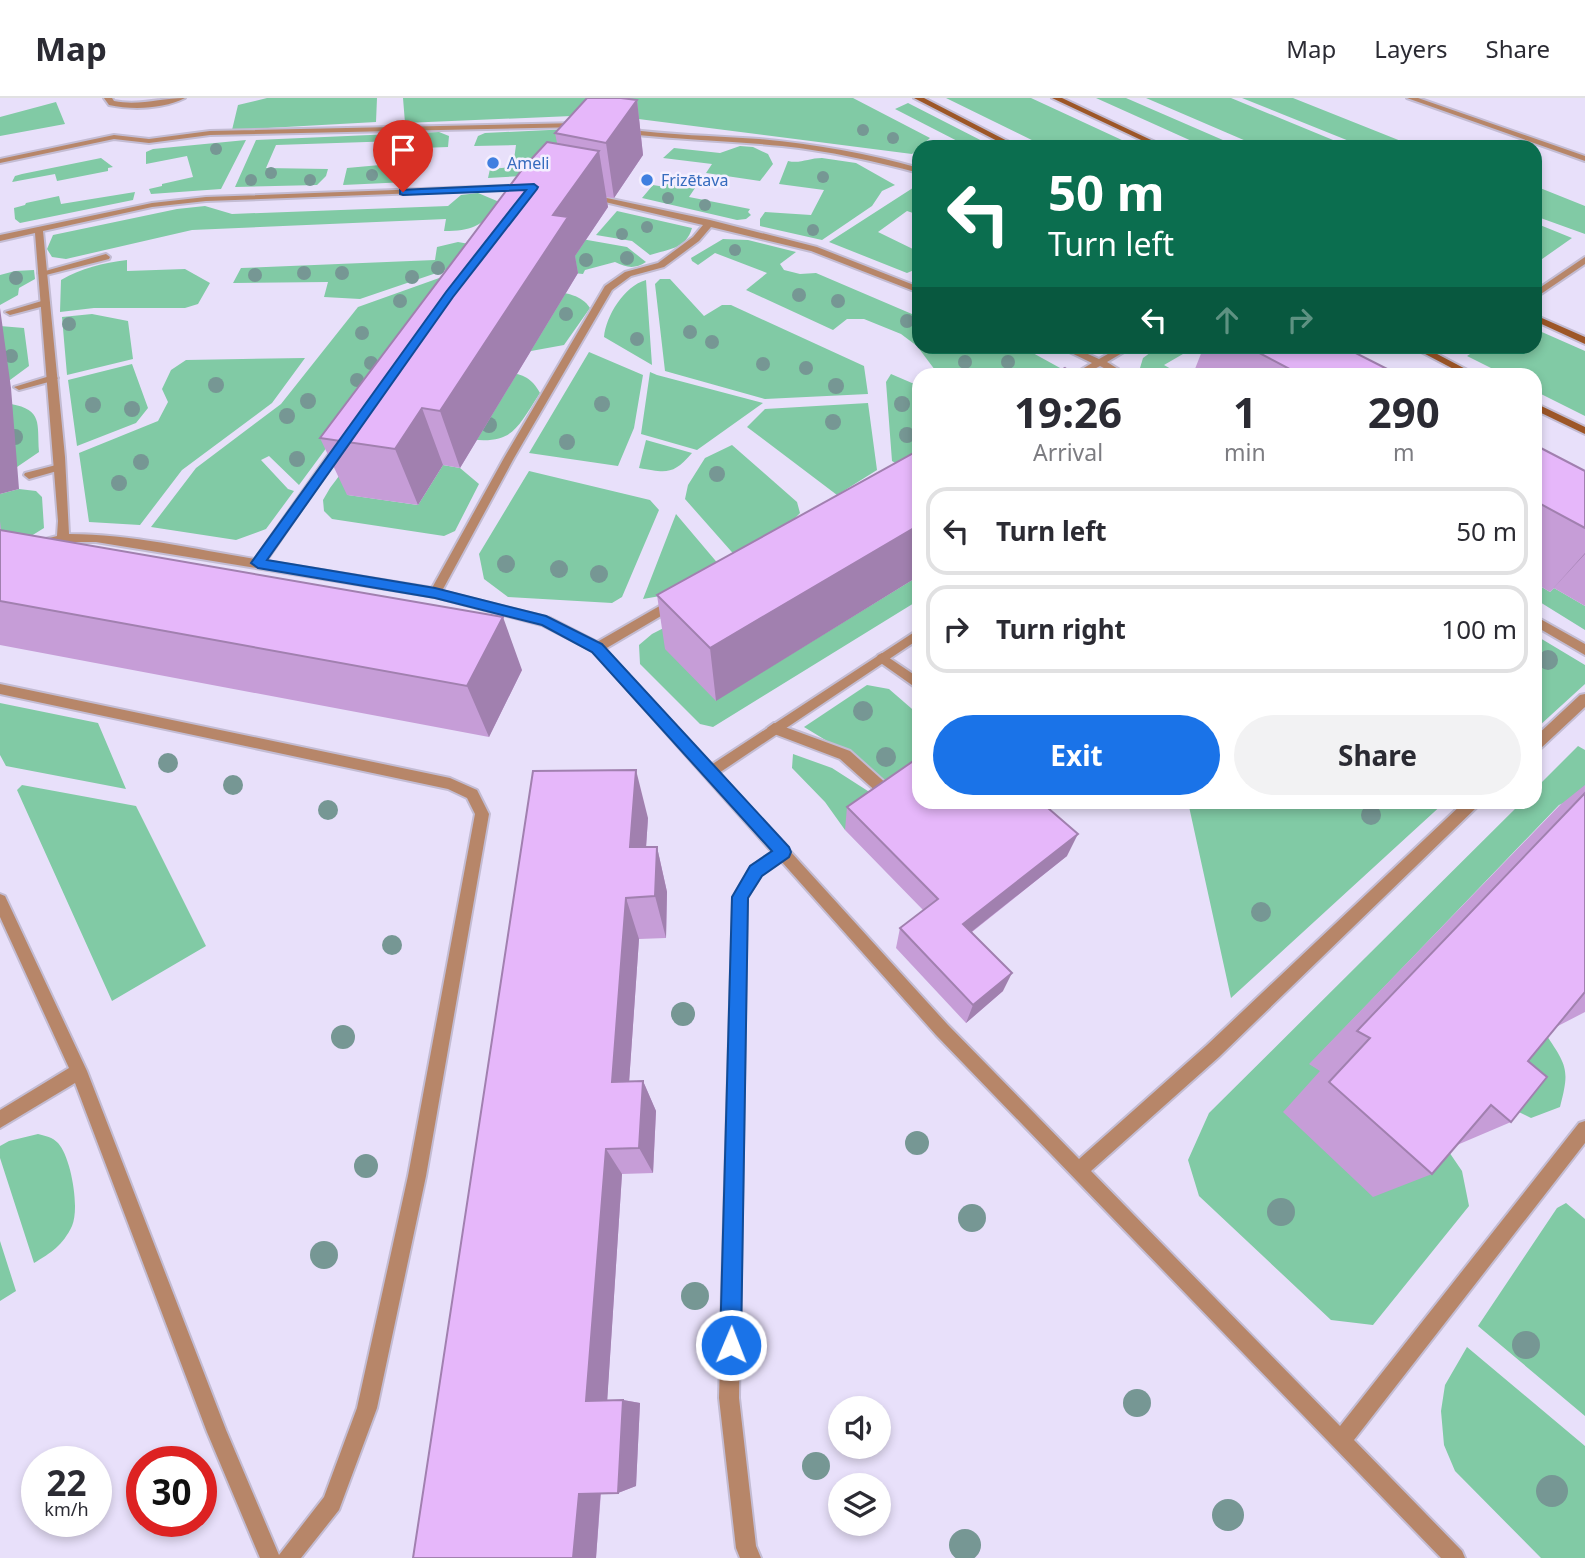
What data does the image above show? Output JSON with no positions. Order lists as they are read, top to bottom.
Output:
{
  "places": ["Ameli", "Frizētava"],
  "page": {
    "header": "Map",
    "nav": ["Map", "Layers", "Share"],
    "turn": ["50 m", "Turn left"],
    "eta": [
      "19:26",
      "Arrival",
      "1",
      "min",
      "290",
      "m"
    ],
    "list": [
      {
        "name": "Turn left",
        "value": "50 m"
      },
      {
        "name": "Turn right",
        "value": "100 m"
      }
    ],
    "buttons": ["Exit", "Share"],
    "speed": "22 km/h",
    "limit": "30"
  }
}
